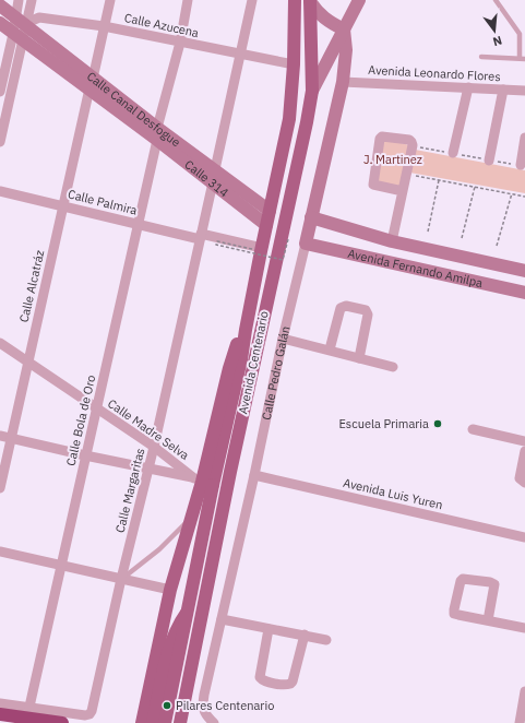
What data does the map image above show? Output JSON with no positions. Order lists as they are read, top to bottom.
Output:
{
  "streets": {
    "main road": ["Avenida Centenario"],
    "street": [
      "Calle Azucena",
      "Avenida Leonardo Flores",
      "Calle Canal Desfogue",
      "Calle 314",
      "Calle Palmira",
      "Avenida Fernando Amilpa",
      "Calle Alcatráz",
      "Calle Pedro Galán",
      "Calle Bola de Oro",
      "Calle Madre Selva",
      "Calle Margaritas",
      "Avenida Luis Yuren"
    ]
  },
  "crossings": [
    ["Calle Azucena", "Calle Canal Desfogue"],
    ["Calle Azucena", "Calle Alcatráz"],
    ["Calle Azucena", "Avenida Centenario"],
    ["Calle Azucena", "Calle Bola de Oro"],
    ["Avenida Leonardo Flores", "Calle Pedro Galán"],
    ["Calle Canal Desfogue", "Calle 314"],
    ["Calle Canal Desfogue", "Calle Alcatráz"],
    ["Calle Canal Desfogue", "Avenida Centenario"],
    ["Calle Canal Desfogue", "Calle Bola de Oro"],
    ["Calle 314", "Calle Alcatráz"],
    ["Calle 314", "Avenida Centenario"],
    ["Calle 314", "Calle Bola de Oro"],
    ["Calle 314", "Calle Margaritas"],
    ["Calle Palmira", "Calle Alcatráz"],
    ["Calle Palmira", "Avenida Centenario"],
    ["Calle Palmira", "Calle Bola de Oro"],
    ["Calle Palmira", "Calle Margaritas"],
    ["Avenida Fernando Amilpa", "Calle Pedro Galán"],
    ["Calle Alcatráz", "Calle Madre Selva"],
    ["Avenida Centenario", "Calle Madre Selva"],
    ["Calle Pedro Galán", "Avenida Luis Yuren"],
    ["Calle Bola de Oro", "Calle Madre Selva"],
    ["Calle Bola de Oro", "Calle Margaritas"],
    ["Calle Madre Selva", "Calle Margaritas"]
  ],
  "parks": ["J. Martinez"],
  "places": ["Escuela Primaria", "Pilares Centenario"],
  "north": "bottom"
}
